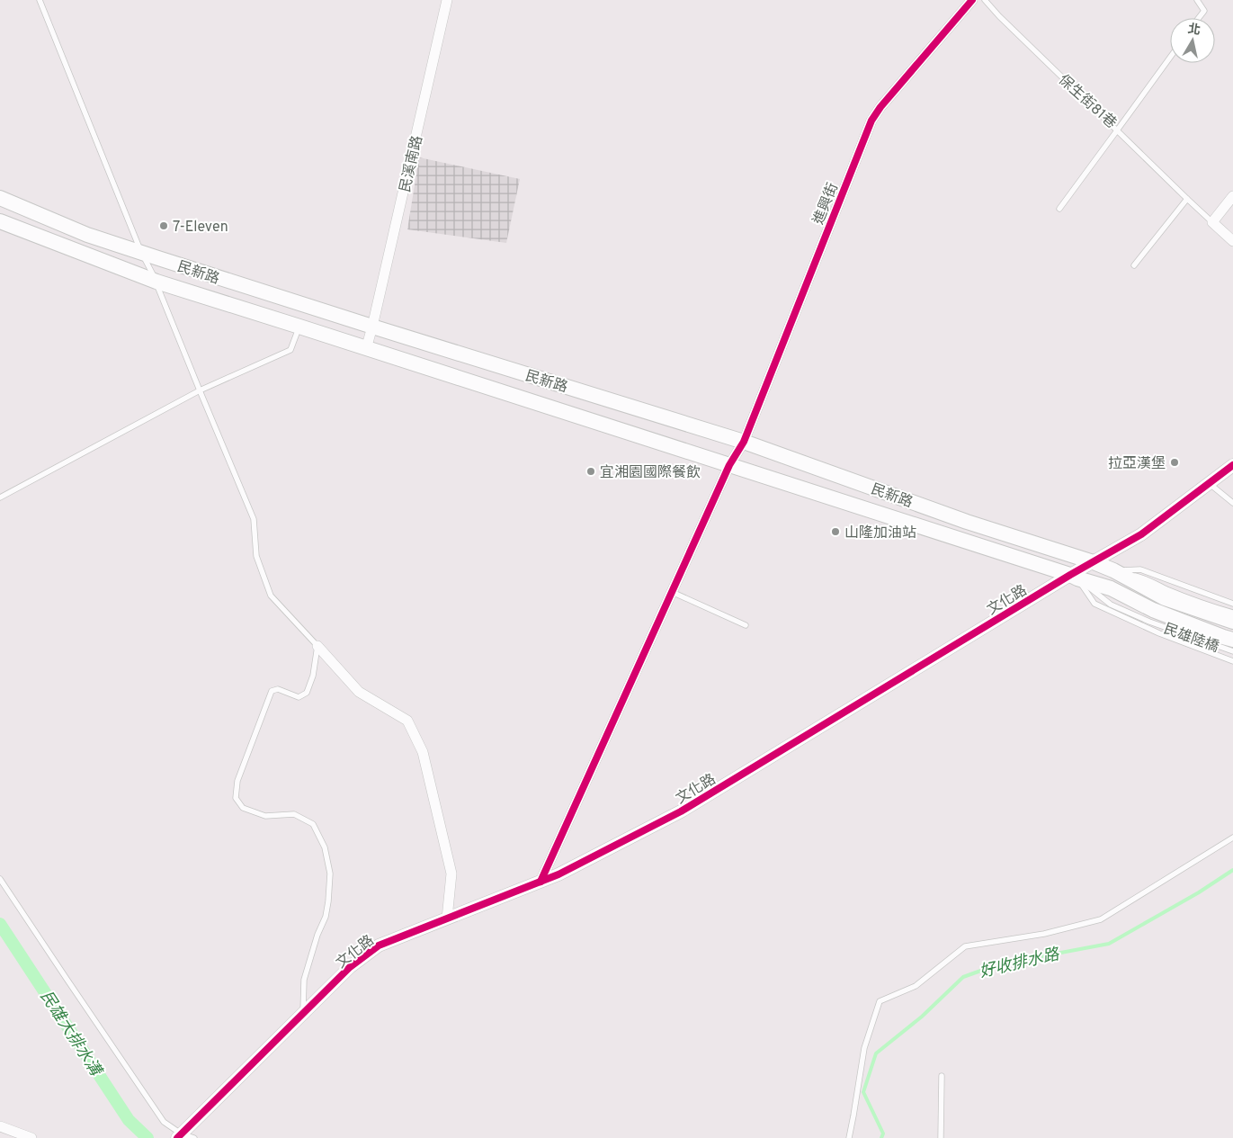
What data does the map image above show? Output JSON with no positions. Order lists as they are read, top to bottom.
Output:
{
  "streets": {
    "main road": ["民新路", "民雄陸橋"],
    "street": ["民溪南路", "進興街", "文化路"],
    "lane": ["保生街81巷"]
  },
  "crossings": [
    ["民溪南路", "民新路"],
    ["進興街", "民新路"],
    ["進興街", "文化路"],
    ["民新路", "文化路"],
    ["民新路", "民雄陸橋"]
  ],
  "water": ["好收排水路", "民雄大排水溝"],
  "places": [
    "7-Eleven",
    "拉亞漢堡",
    "宜湘園國際餐飲",
    "山隆加油站"
  ],
  "north": "top"
}
